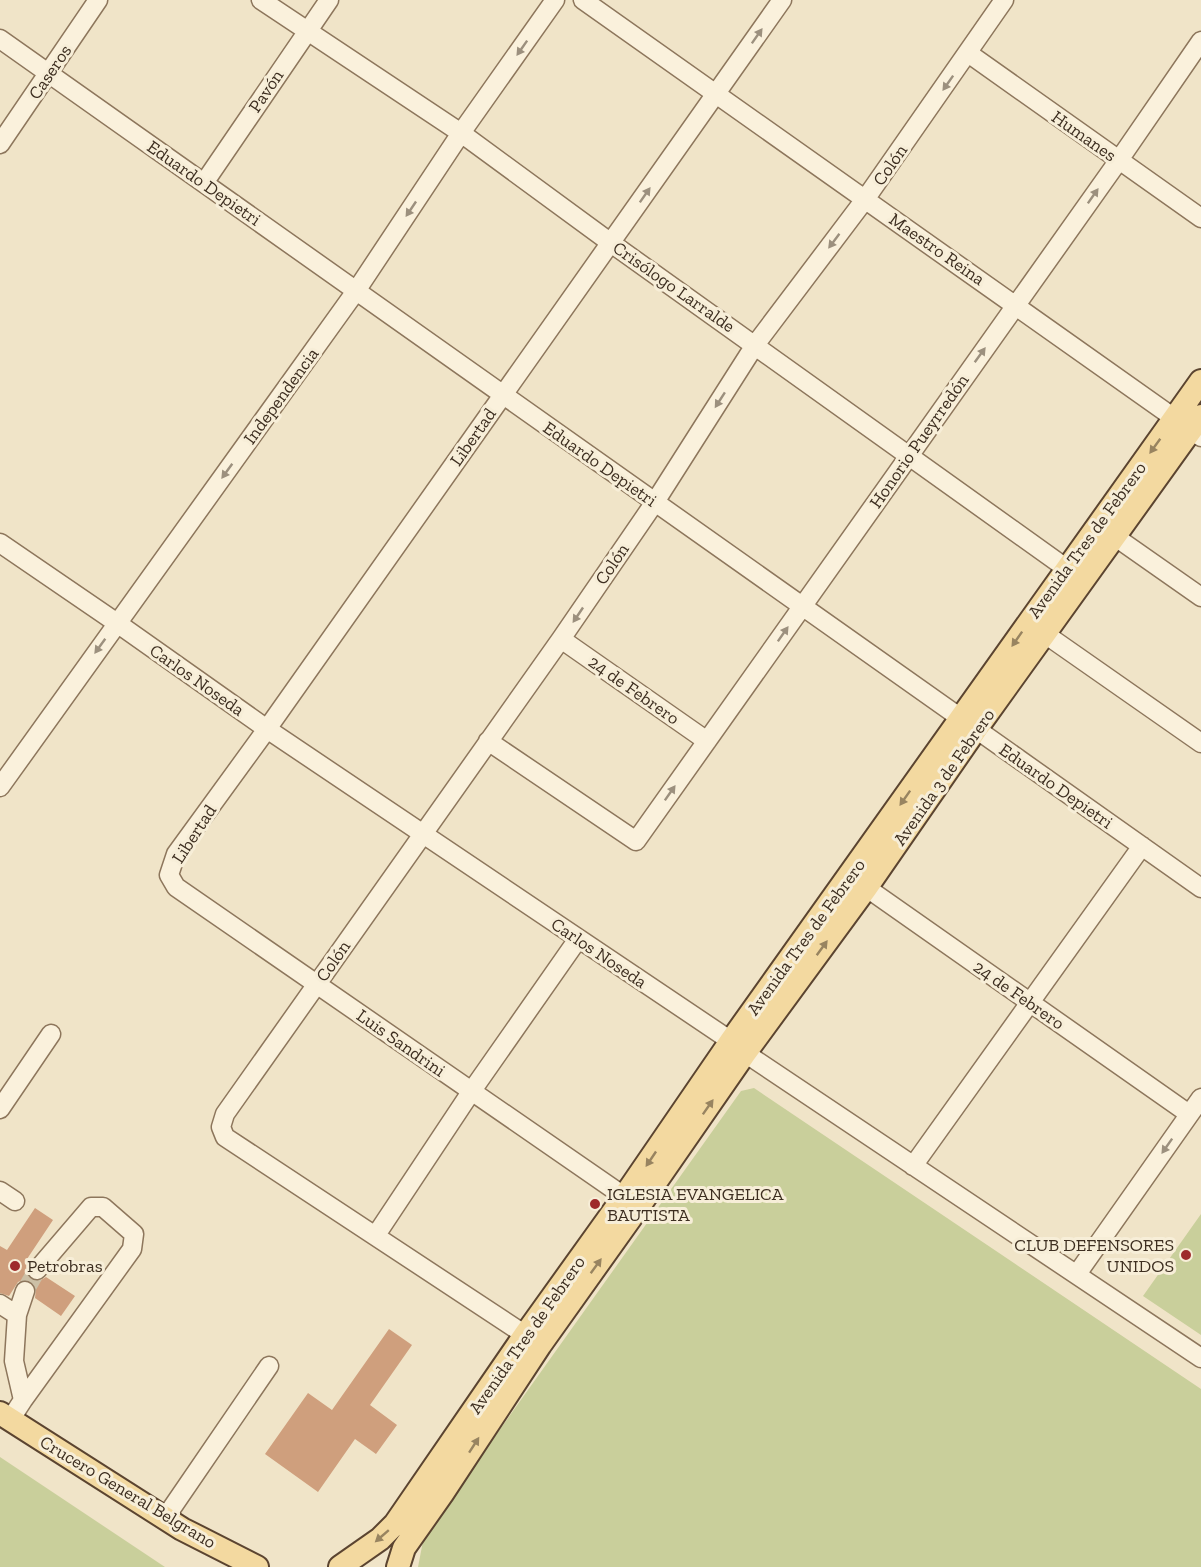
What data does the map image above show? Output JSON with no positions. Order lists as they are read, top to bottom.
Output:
{
  "streets": {
    "main road": ["Avenida Tres de Febrero", "Avenida 3 de Febrero", "Crucero General Belgrano"],
    "street": [
      "Caseros",
      "Pavón",
      "Humanes",
      "Colón",
      "Eduardo Depietri",
      "Maestro Reina",
      "Crisólogo Larralde",
      "Independencia",
      "Libertad",
      "Honorio Pueyrredón",
      "Carlos Noseda",
      "24 de Febrero",
      "Luis Sandrini"
    ]
  },
  "crossings": [
    ["Caseros", "Eduardo Depietri"],
    ["Pavón", "Eduardo Depietri"],
    ["Pavón", "Crisólogo Larralde"],
    ["Humanes", "Colón"],
    ["Humanes", "Honorio Pueyrredón"],
    ["Colón", "Eduardo Depietri"],
    ["Colón", "Maestro Reina"],
    ["Colón", "Crisólogo Larralde"],
    ["Colón", "Honorio Pueyrredón"],
    ["Colón", "Carlos Noseda"],
    ["Colón", "24 de Febrero"],
    ["Colón", "Luis Sandrini"],
    ["Eduardo Depietri", "Independencia"],
    ["Eduardo Depietri", "Libertad"],
    ["Eduardo Depietri", "Honorio Pueyrredón"],
    ["Eduardo Depietri", "Avenida Tres de Febrero"],
    ["Eduardo Depietri", "Avenida 3 de Febrero"],
    ["Maestro Reina", "Libertad"],
    ["Maestro Reina", "Honorio Pueyrredón"],
    ["Maestro Reina", "Avenida Tres de Febrero"],
    ["Maestro Reina", "Avenida 3 de Febrero"],
    ["Crisólogo Larralde", "Independencia"],
    ["Crisólogo Larralde", "Libertad"],
    ["Crisólogo Larralde", "Honorio Pueyrredón"],
    ["Crisólogo Larralde", "Avenida Tres de Febrero"],
    ["Crisólogo Larralde", "Avenida 3 de Febrero"],
    ["Independencia", "Carlos Noseda"],
    ["Libertad", "Carlos Noseda"],
    ["Libertad", "Luis Sandrini"],
    ["Honorio Pueyrredón", "24 de Febrero"],
    ["Avenida Tres de Febrero", "Carlos Noseda"],
    ["Avenida Tres de Febrero", "24 de Febrero"],
    ["Avenida Tres de Febrero", "Avenida 3 de Febrero"],
    ["Avenida Tres de Febrero", "Luis Sandrini"]
  ],
  "one_way": ["Colón", "Independencia", "Honorio Pueyrredón"],
  "places": ["IGLESIA EVANGELICA BAUTISTA", "CLUB DEFENSORES UNIDOS", "Petrobras"]
}
